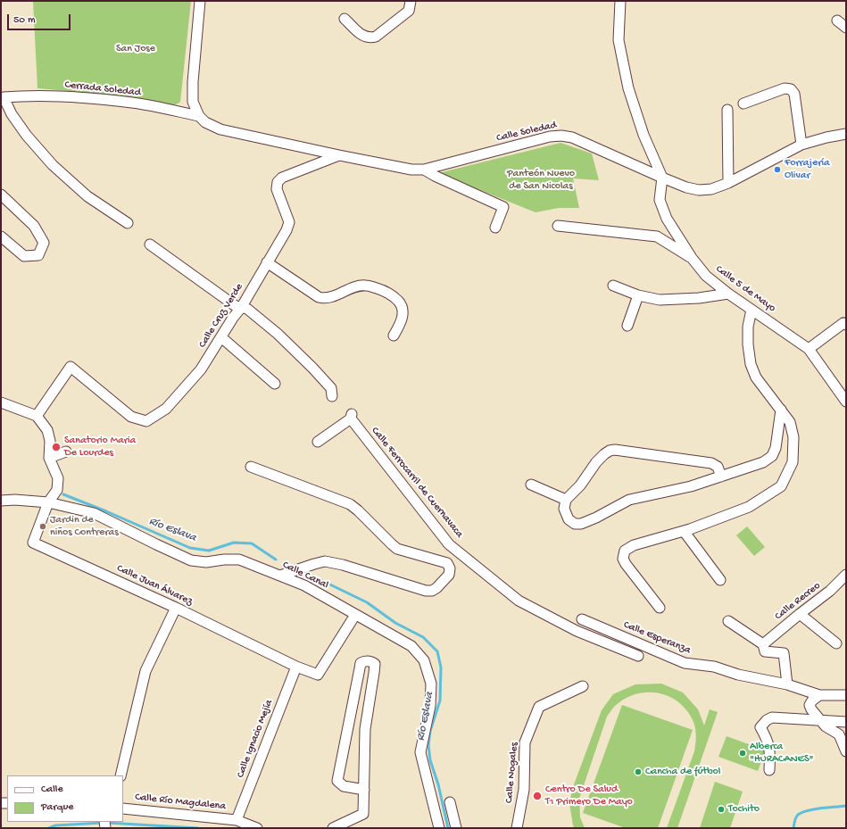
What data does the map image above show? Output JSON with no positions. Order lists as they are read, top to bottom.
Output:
{
  "streets": {
    "street": [
      "Cerrada Soledad",
      "Calle Soledad",
      "Calle 5 de Mayo",
      "Calle Cruz Verde",
      "Calle Ferrocarril de Cuernavaca",
      "Calle Canal",
      "Calle Juan Álvarez",
      "Calle Recreo",
      "Calle Esperanza",
      "Calle Ignacio Mejía",
      "Calle Nogales",
      "Calle Río Magdalena"
    ]
  },
  "crossings": [
    ["Cerrada Soledad", "Calle Soledad"],
    ["Calle Soledad", "Calle 5 de Mayo"],
    ["Calle Soledad", "Calle Cruz Verde"],
    ["Calle Canal", "Calle Juan Álvarez"],
    ["Calle Juan Álvarez", "Calle Ignacio Mejía"],
    ["Calle Ignacio Mejía", "Calle Río Magdalena"]
  ],
  "water": ["Río Eslava"],
  "parks": ["San Jose", "Panteón Nuevo de San Nicolas"],
  "places": [
    "Forrajería Olivar",
    "Sanatorio Maria De Lourdes",
    "Jardin de niños Contreras",
    "Alberca \"HURACANES\"",
    "Cancha de fútbol",
    "Centro De Salud T1 Primero De Mayo",
    "Tochito"
  ],
  "legend": ["Calle", "Parque"],
  "scale_bar": "50 m"
}
